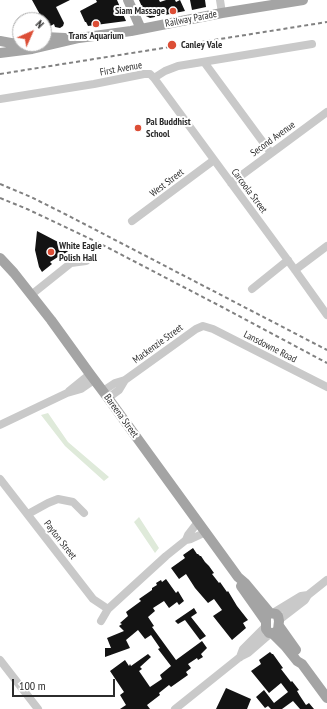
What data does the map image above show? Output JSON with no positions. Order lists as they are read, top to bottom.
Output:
{
  "streets": {
    "main road": ["Railway Parade", "Bareena Street"],
    "street": [
      "First Avenue",
      "Second Avenue",
      "West Street",
      "Carcoola Street",
      "Mackenzie Street",
      "Lansdowne Road",
      "Payton Street"
    ]
  },
  "crossings": [
    ["First Avenue", "Carcoola Street"],
    ["Second Avenue", "Carcoola Street"],
    ["West Street", "Carcoola Street"],
    ["Mackenzie Street", "Lansdowne Road"],
    ["Mackenzie Street", "Bareena Street"]
  ],
  "places": [
    "Siam Massage",
    "Trans Aquarium",
    "Canley Vale",
    "Pal Buddhist School",
    "White Eagle Polish Hall"
  ],
  "scale_bar": "100 m",
  "north": "top right"
}
